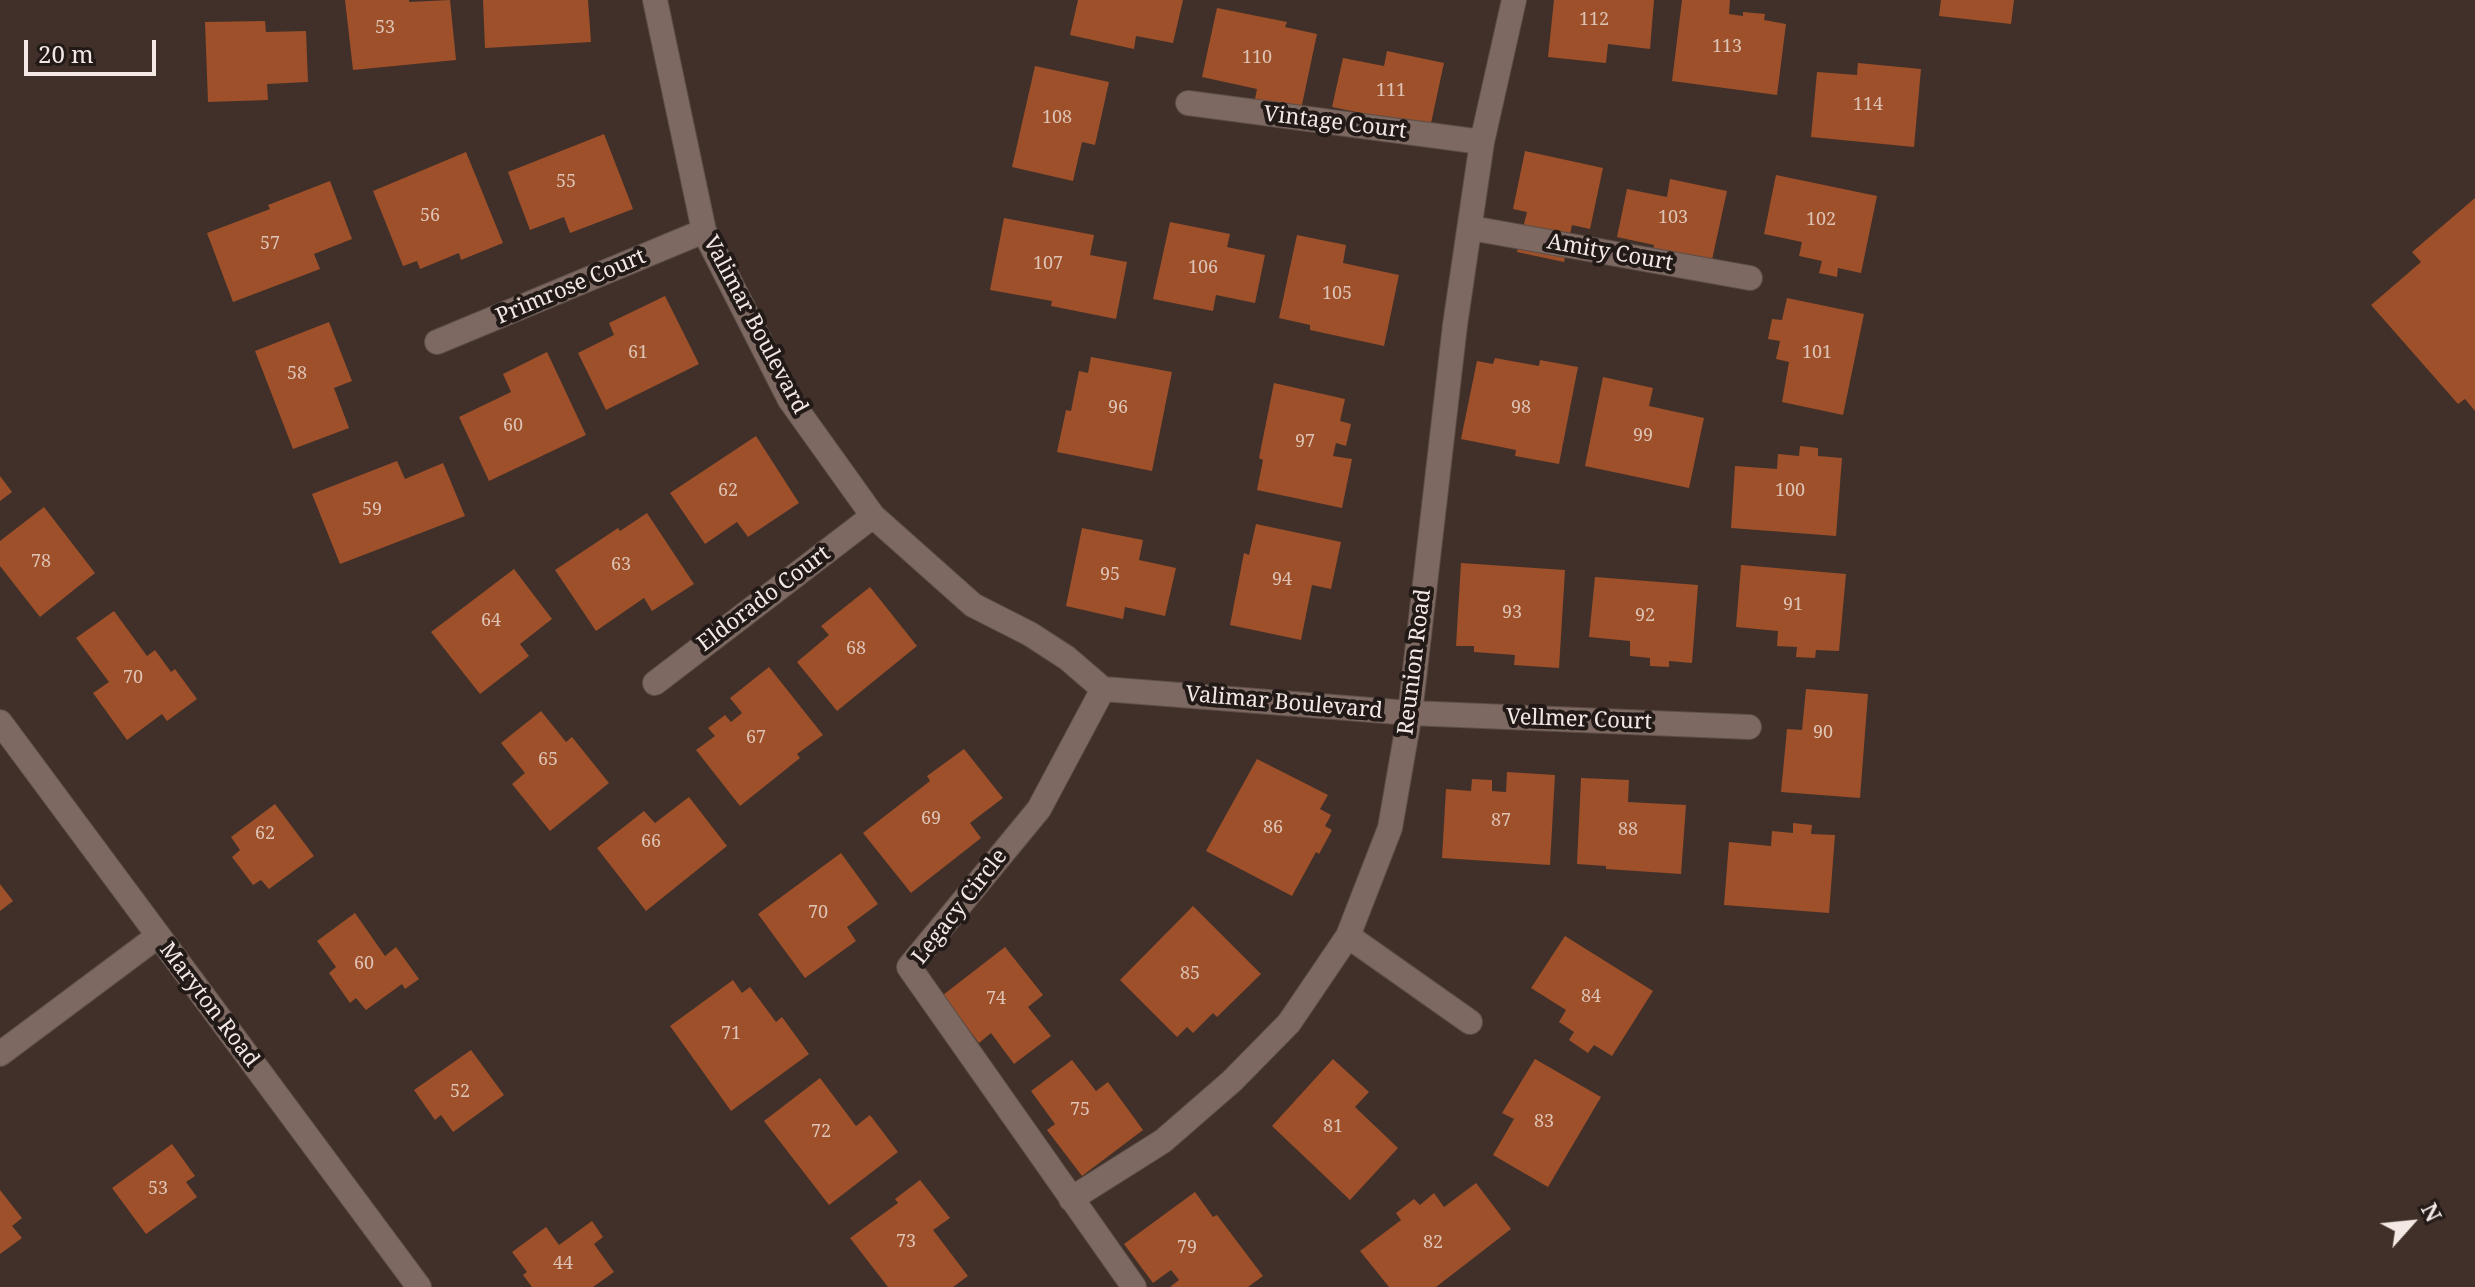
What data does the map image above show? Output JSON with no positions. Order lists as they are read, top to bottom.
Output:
{
  "streets": {
    "street": [
      "Vintage Court",
      "Amity Court",
      "Primrose Court",
      "Valimar Boulevard",
      "Eldorado Court",
      "Reunion Road",
      "Vellmer Court",
      "Legacy Circle",
      "Maryton Road"
    ]
  },
  "crossings": [
    ["Vintage Court", "Reunion Road"],
    ["Amity Court", "Reunion Road"],
    ["Primrose Court", "Valimar Boulevard"],
    ["Valimar Boulevard", "Eldorado Court"],
    ["Valimar Boulevard", "Reunion Road"],
    ["Valimar Boulevard", "Vellmer Court"],
    ["Valimar Boulevard", "Legacy Circle"],
    ["Reunion Road", "Vellmer Court"],
    ["Reunion Road", "Legacy Circle"]
  ],
  "house_numbers": [
    "112",
    "53",
    "113",
    "110",
    "111",
    "114",
    "108",
    "55",
    "56",
    "103",
    "102",
    "57",
    "107",
    "106",
    "105",
    "61",
    "101",
    "58",
    "96",
    "98",
    "60",
    "99",
    "97",
    "62",
    "100",
    "59",
    "78",
    "63",
    "95",
    "94",
    "91",
    "93",
    "92",
    "64",
    "68",
    "70",
    "90",
    "67",
    "65",
    "69",
    "87",
    "86",
    "88",
    "62",
    "66",
    "70",
    "60",
    "85",
    "84",
    "74",
    "71",
    "52",
    "75",
    "83",
    "81",
    "72",
    "53",
    "73",
    "82",
    "79",
    "44"
  ],
  "scale_bar": "20 m",
  "north": "top right"
}
